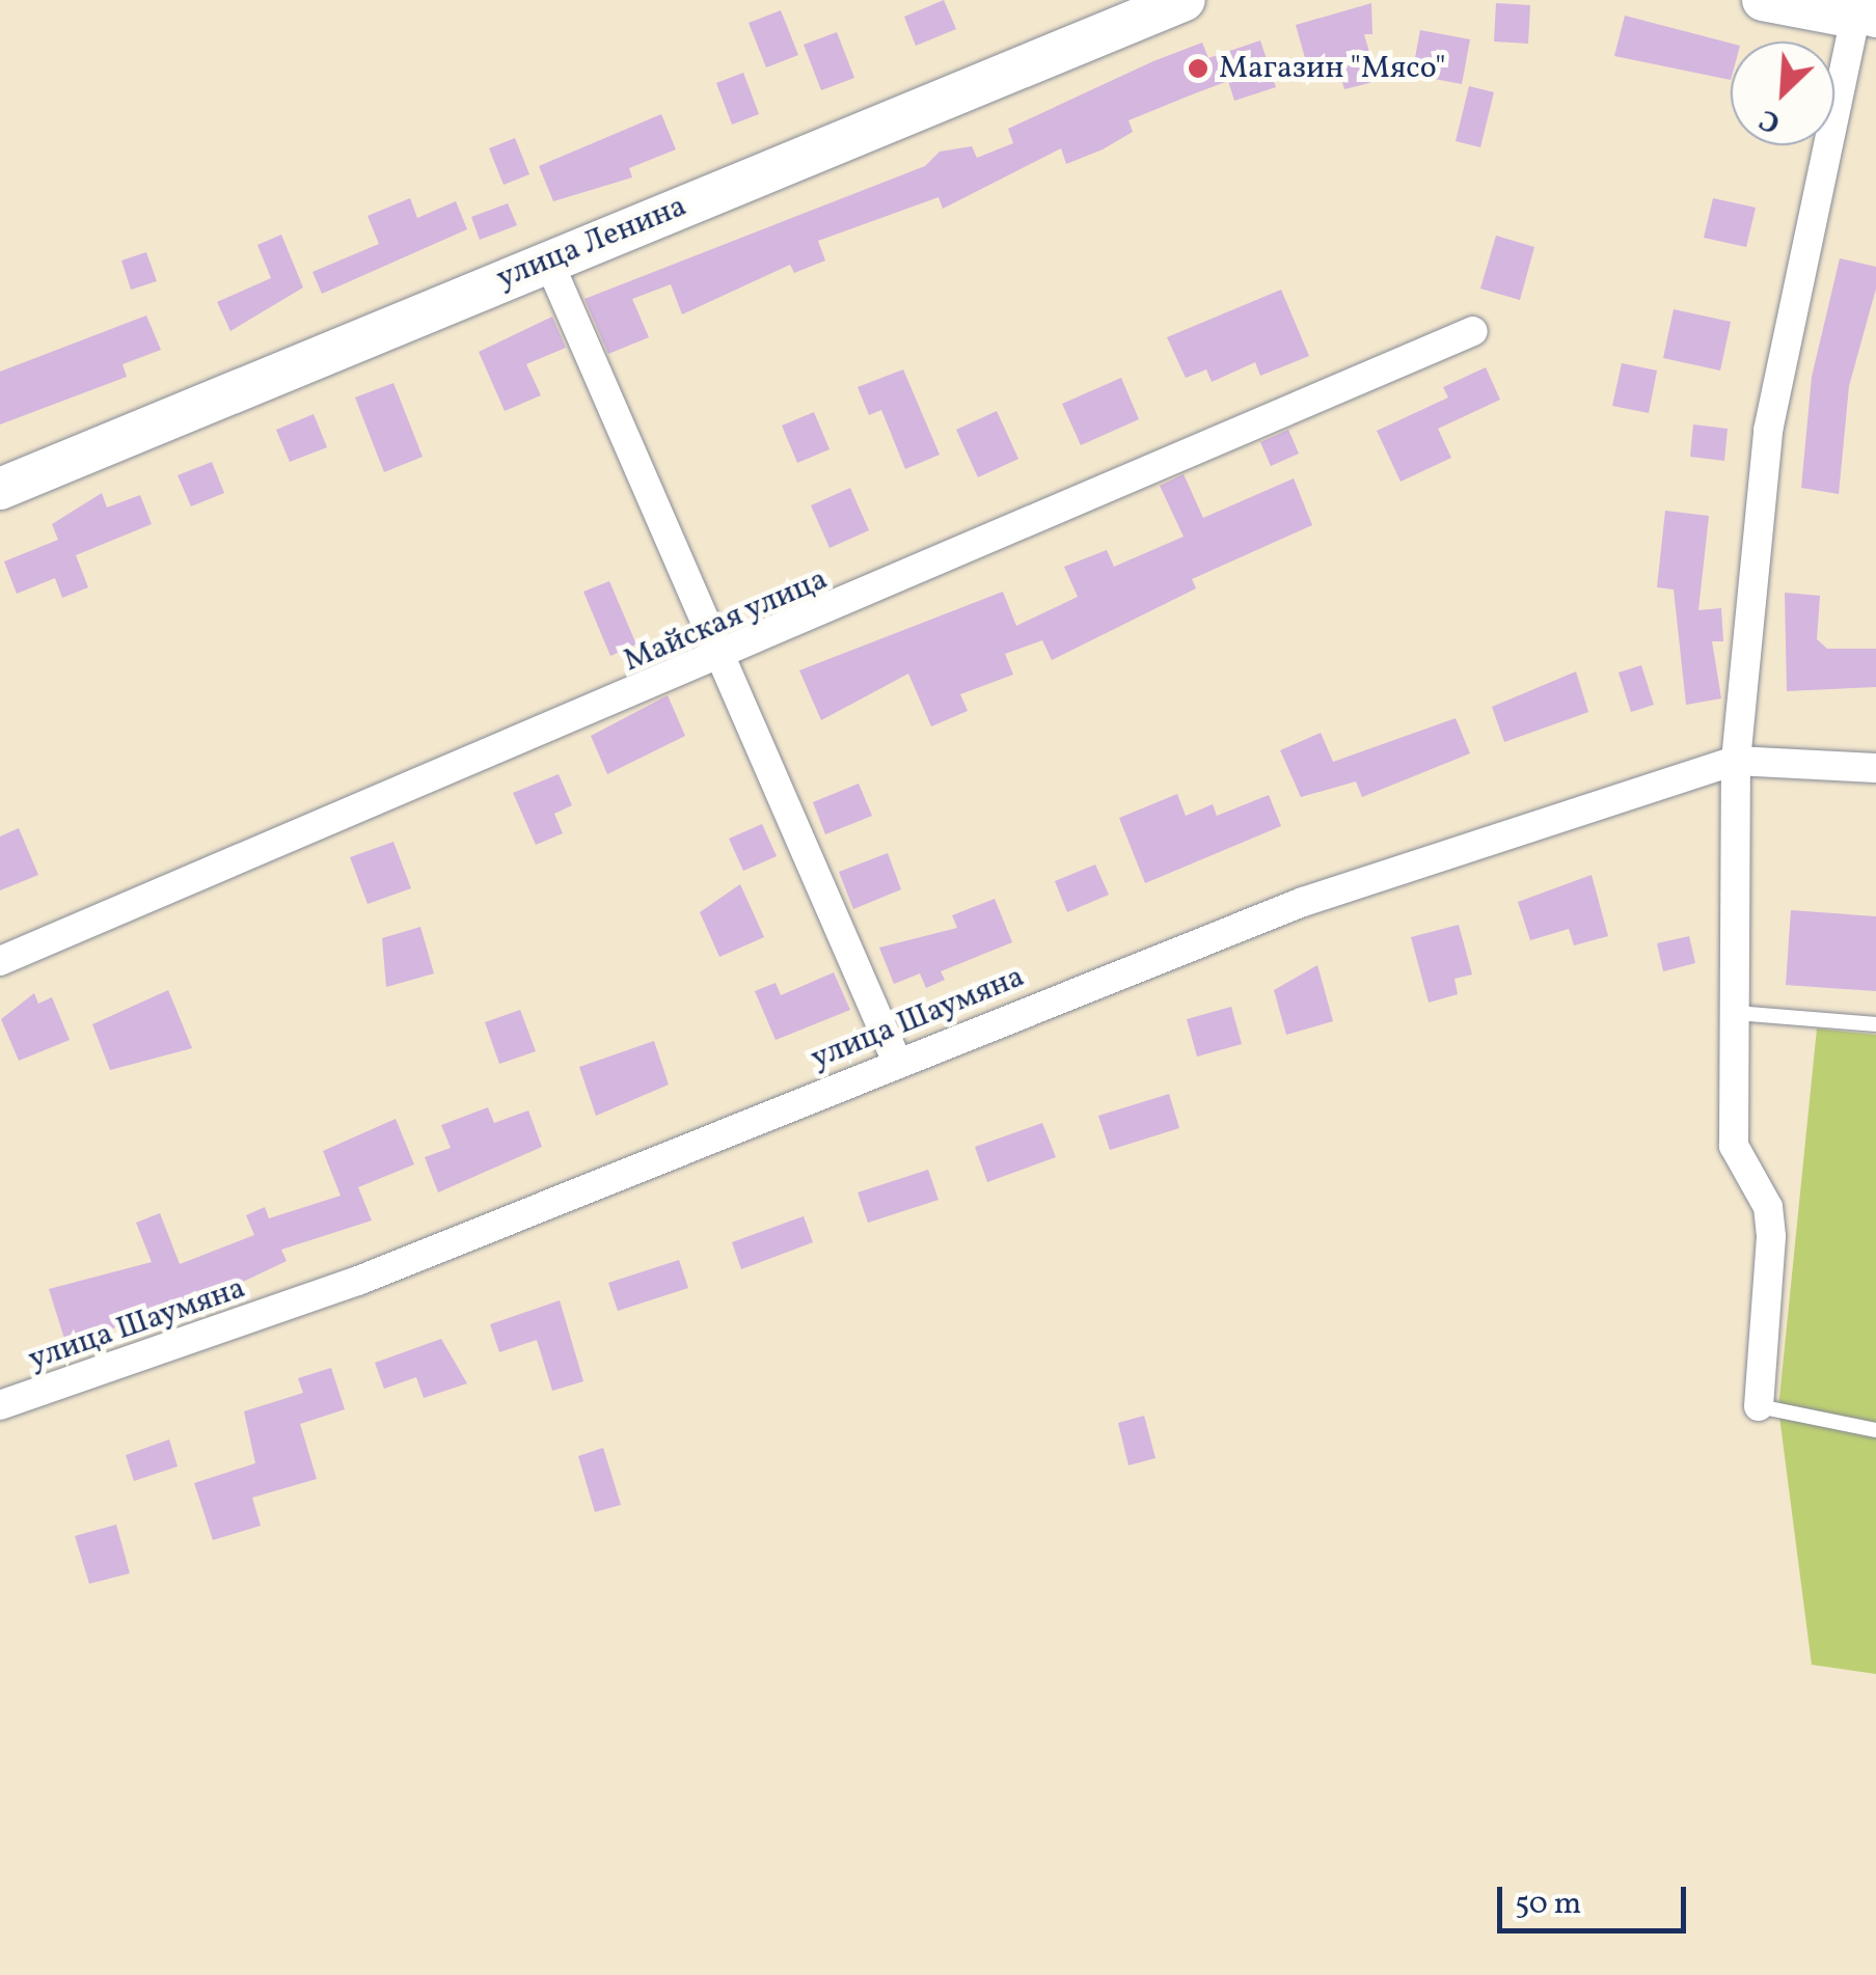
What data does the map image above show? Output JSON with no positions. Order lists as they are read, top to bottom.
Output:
{
  "streets": {
    "street": ["улица Ленина", "Майская улица", "улица Шаумяна"]
  },
  "places": ["Магазин \"Мясо\""],
  "scale_bar": "50 m",
  "north": "bottom left"
}
